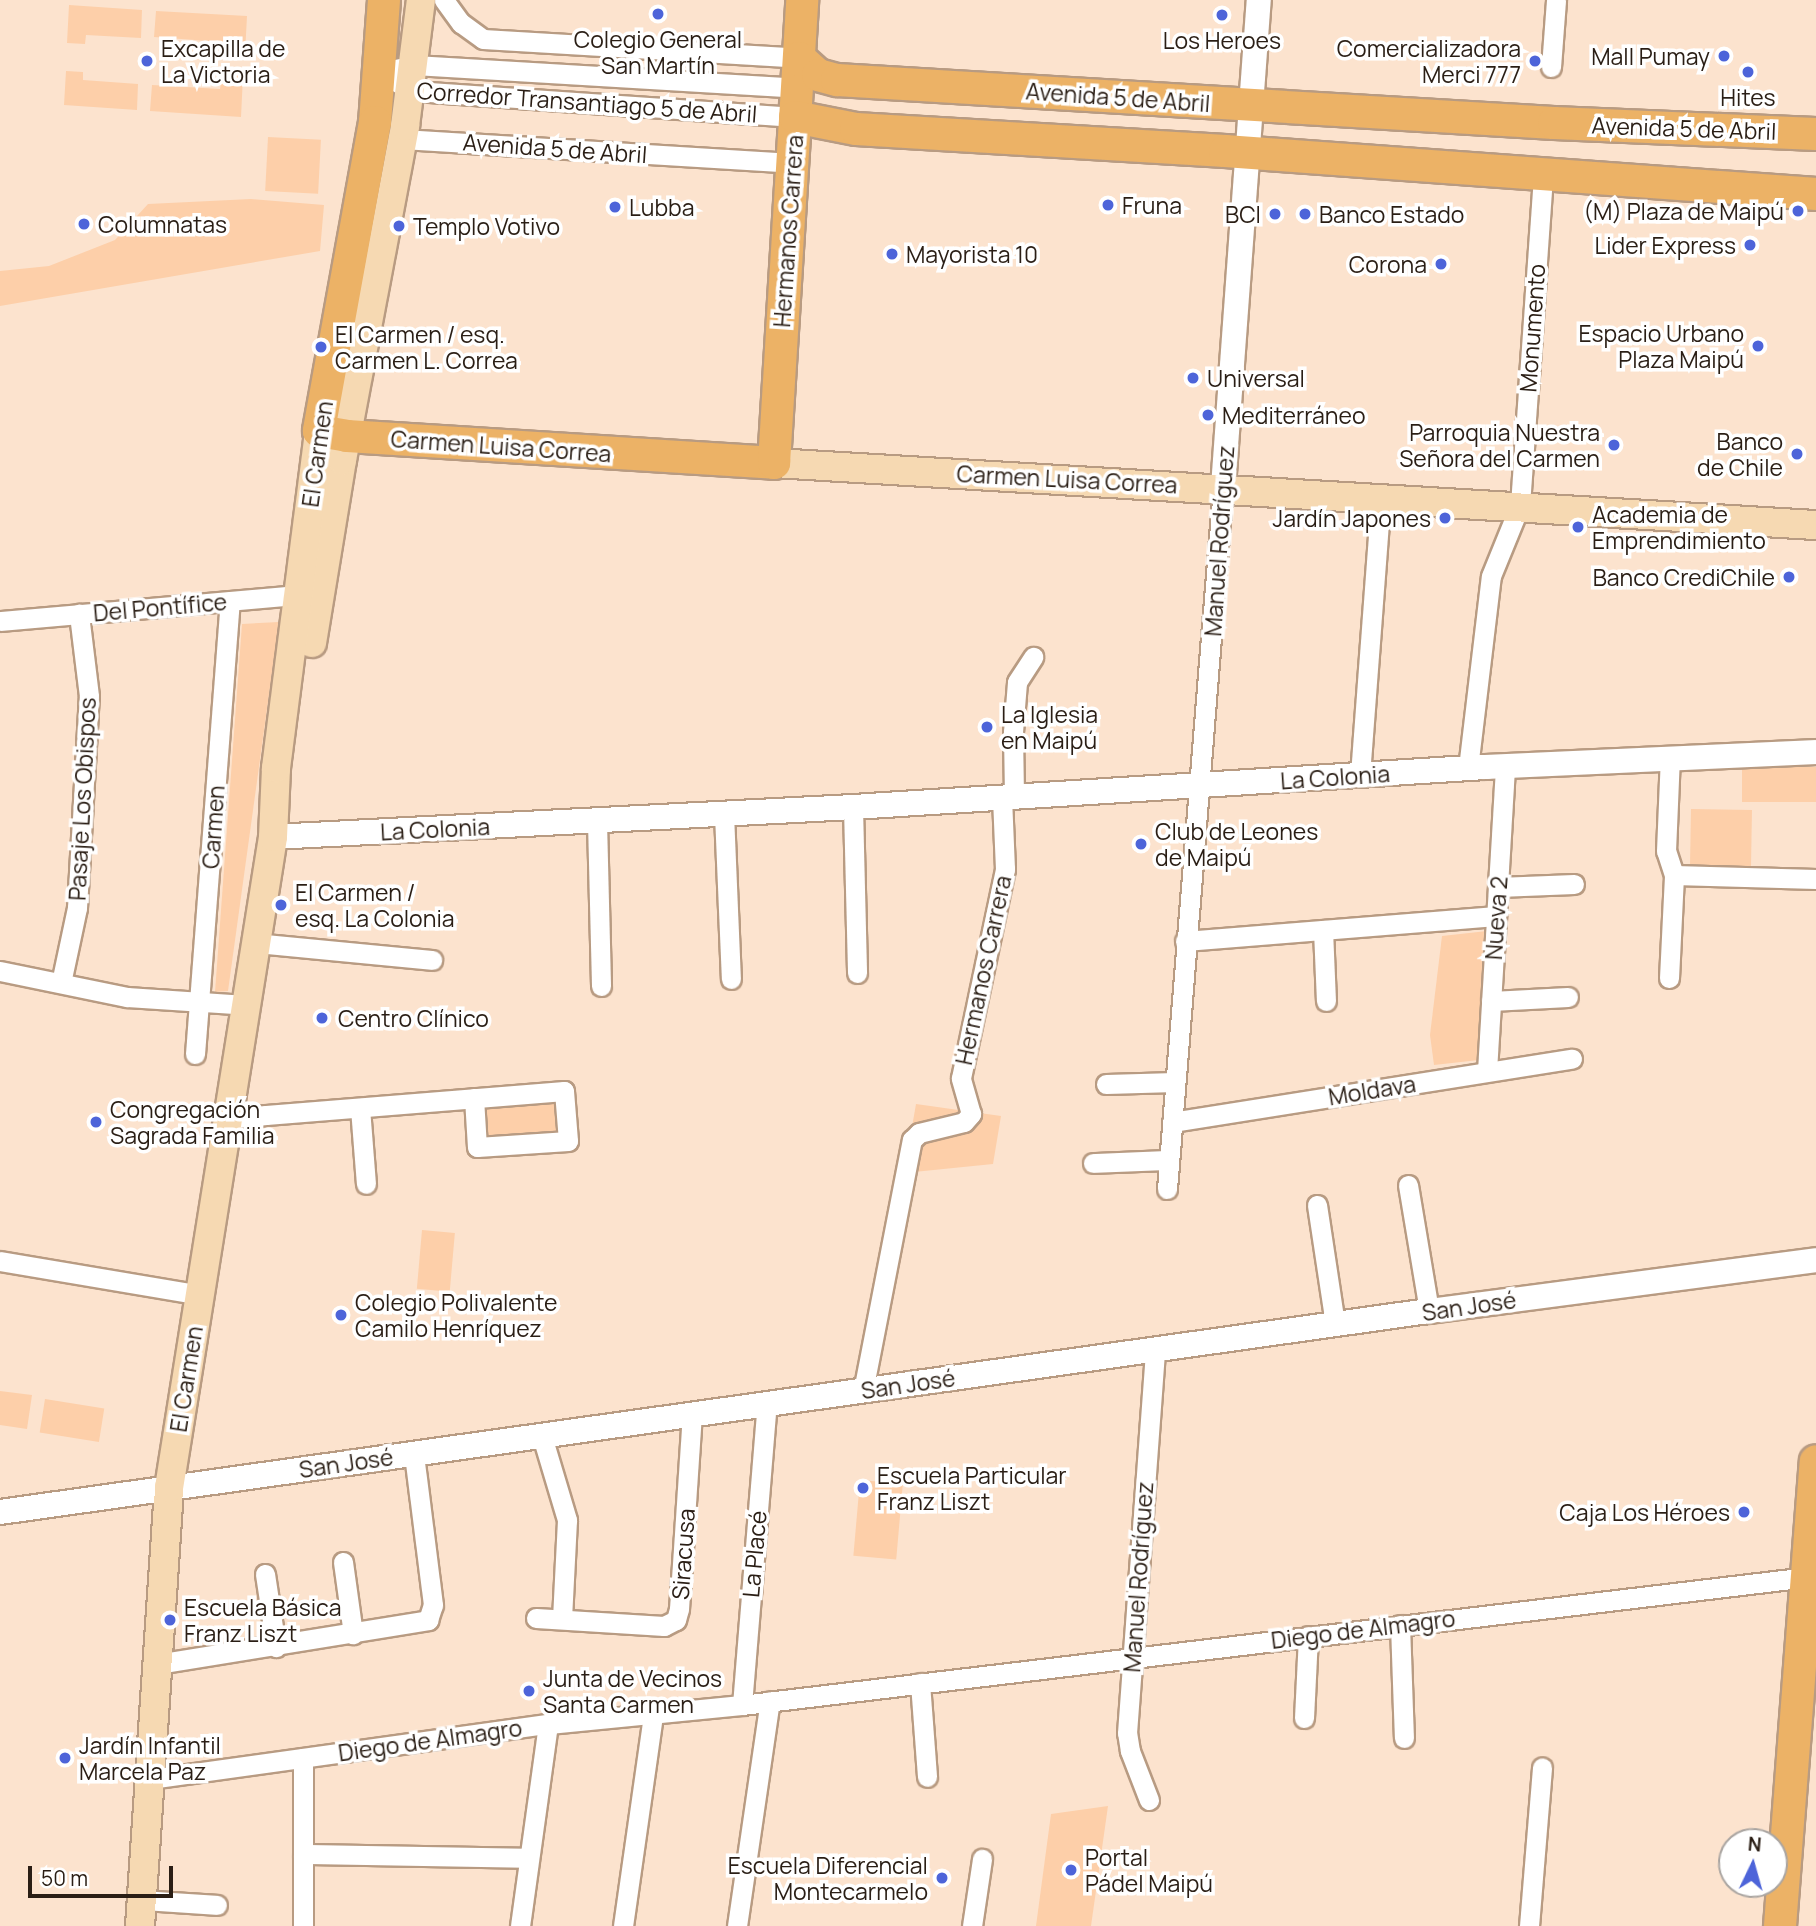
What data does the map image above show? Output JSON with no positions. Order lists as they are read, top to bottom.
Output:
{
  "streets": {
    "main road": [
      "Avenida 5 de Abril",
      "Hermanos Carrera",
      "Carmen Luisa Correa",
      "El Carmen"
    ],
    "street": [
      "Corredor Transantiago 5 de Abril",
      "Monumento",
      "Manuel Rodríguez",
      "Del Pontífice",
      "La Colonia",
      "Pasaje Los Obispos",
      "Carmen",
      "Nueva 2",
      "Moldava",
      "San José",
      "Siracusa",
      "La Placé",
      "Diego de Almagro"
    ]
  },
  "crossings": [
    ["Avenida 5 de Abril", "Corredor Transantiago 5 de Abril"],
    ["Avenida 5 de Abril", "Hermanos Carrera"],
    ["Avenida 5 de Abril", "Monumento"],
    ["Avenida 5 de Abril", "El Carmen"],
    ["Avenida 5 de Abril", "Manuel Rodríguez"],
    ["Corredor Transantiago 5 de Abril", "Hermanos Carrera"],
    ["Corredor Transantiago 5 de Abril", "El Carmen"],
    ["Hermanos Carrera", "Carmen Luisa Correa"],
    ["Hermanos Carrera", "La Colonia"],
    ["Hermanos Carrera", "San José"],
    ["Monumento", "Carmen Luisa Correa"],
    ["Monumento", "La Colonia"],
    ["Carmen Luisa Correa", "El Carmen"],
    ["Carmen Luisa Correa", "Manuel Rodríguez"],
    ["El Carmen", "Del Pontífice"],
    ["El Carmen", "La Colonia"],
    ["El Carmen", "San José"],
    ["El Carmen", "Diego de Almagro"],
    ["Manuel Rodríguez", "La Colonia"],
    ["Manuel Rodríguez", "Moldava"],
    ["Manuel Rodríguez", "San José"],
    ["Manuel Rodríguez", "Diego de Almagro"],
    ["Del Pontífice", "Pasaje Los Obispos"],
    ["Del Pontífice", "Carmen"],
    ["La Colonia", "Nueva 2"],
    ["Nueva 2", "Moldava"],
    ["San José", "Siracusa"],
    ["San José", "La Placé"],
    ["La Placé", "Diego de Almagro"]
  ],
  "places": [
    "Colegio General San Martín",
    "Los Heroes",
    "Mall Pumay",
    "Excapilla de La Victoria",
    "Comercializadora Merci 777",
    "Hites",
    "Fruna",
    "Lubba",
    "(M) Plaza de Maipú",
    "BCI",
    "Banco Estado",
    "Columnatas",
    "Templo Votivo",
    "Lider Express",
    "Mayorista 10",
    "Corona",
    "Espacio Urbano Plaza Maipú",
    "El Carmen / esq. Carmen L. Correa",
    "Universal",
    "Mediterráneo",
    "Parroquia Nuestra Señora del Carmen",
    "Banco de Chile",
    "Jardín Japones",
    "Academia de Emprendimiento",
    "Banco CrediChile",
    "La Iglesia en Maipú",
    "Club de Leones de Maipú",
    "El Carmen / esq. La Colonia",
    "Centro Clínico",
    "Congregación Sagrada Familia",
    "Colegio Polivalente Camilo Henríquez",
    "Escuela Particular Franz Liszt",
    "Caja Los Héroes",
    "Escuela Básica Franz Liszt",
    "Junta de Vecinos Santa Carmen",
    "Jardín Infantil Marcela Paz",
    "Portal Pádel Maipú",
    "Escuela Diferencial Montecarmelo"
  ],
  "scale_bar": "50 m",
  "north": "top"
}
